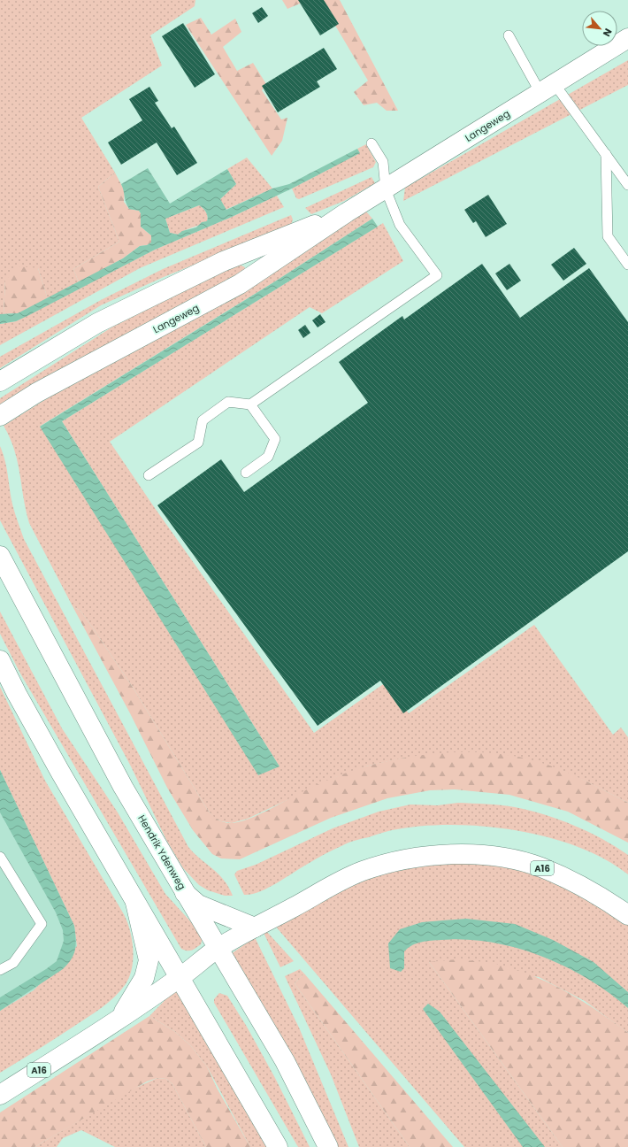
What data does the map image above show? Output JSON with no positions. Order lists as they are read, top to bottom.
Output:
{
  "streets": {
    "main road": ["Langeweg", "Hendrik Ydenweg", "A16"]
  },
  "crossings": [
    ["Hendrik Ydenweg", "A16"]
  ],
  "north": "bottom right"
}
